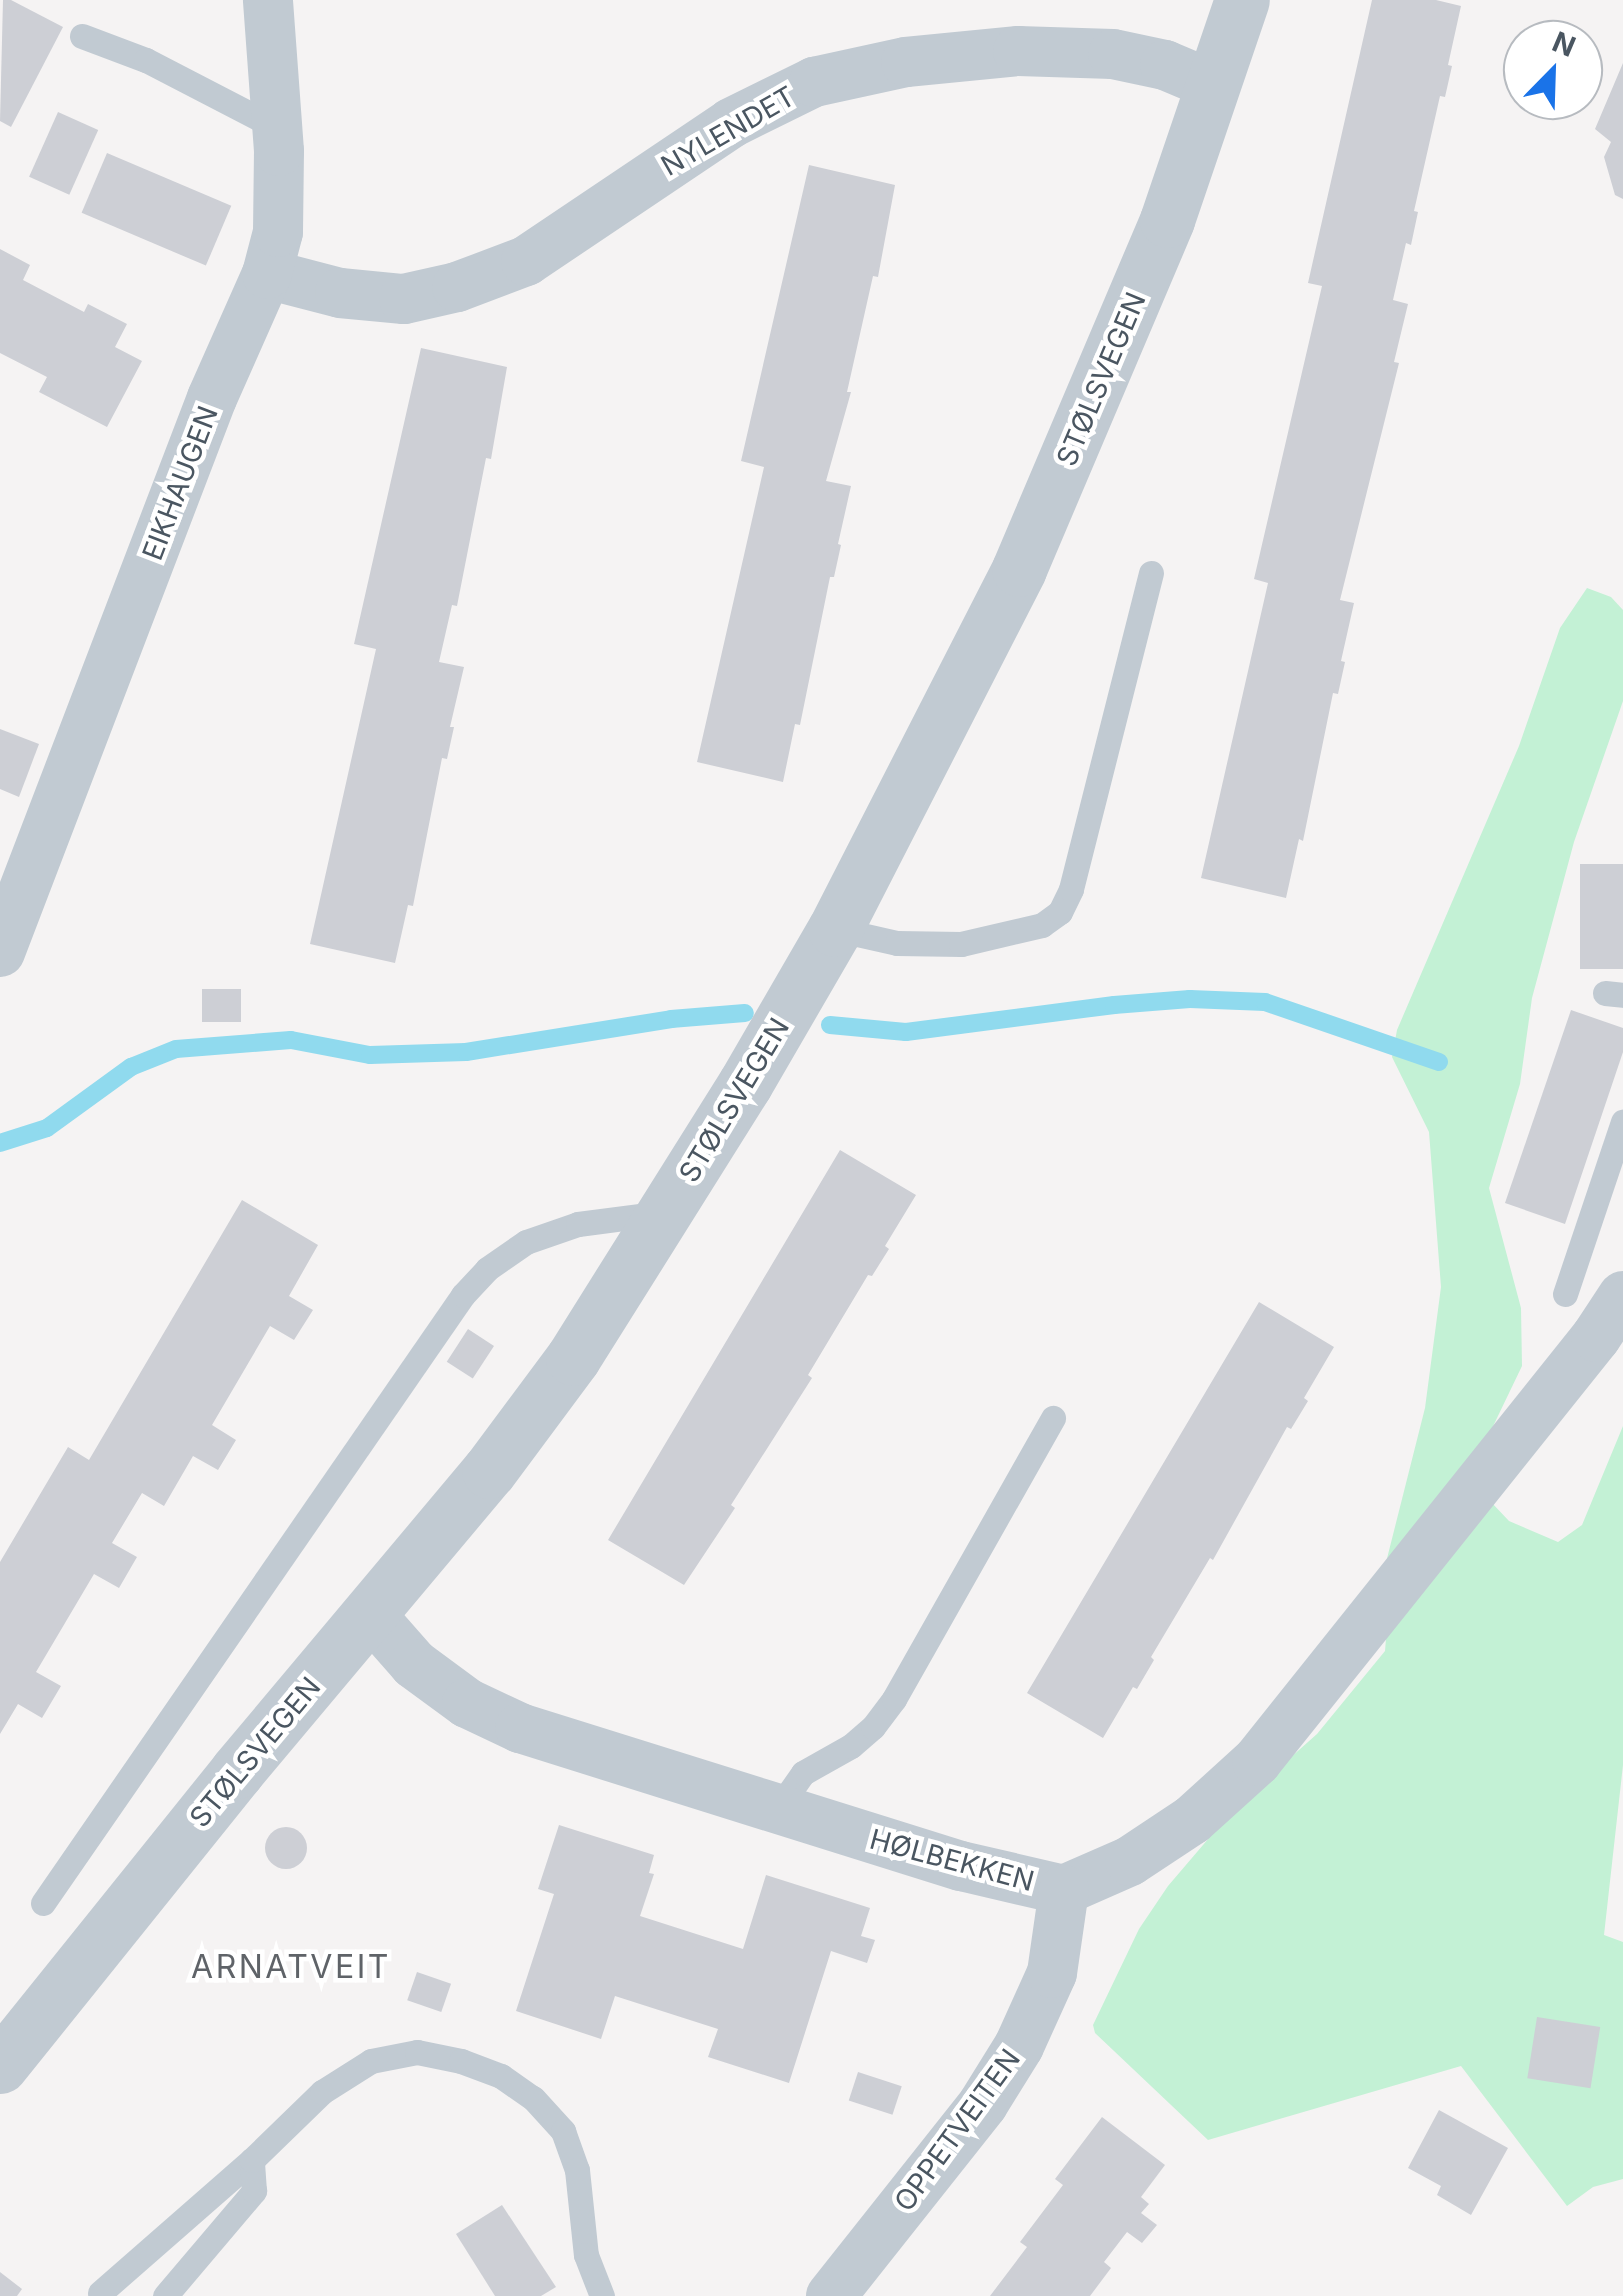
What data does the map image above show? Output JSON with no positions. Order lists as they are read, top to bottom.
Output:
{
  "streets": {
    "street": [
      "NYLENDET",
      "STØLSVEGEN",
      "EIKHAUGEN",
      "HØLBEKKEN",
      "OPPETVEITEN"
    ]
  },
  "crossings": [
    ["NYLENDET", "STØLSVEGEN"],
    ["NYLENDET", "EIKHAUGEN"],
    ["STØLSVEGEN", "HØLBEKKEN"],
    ["HØLBEKKEN", "OPPETVEITEN"]
  ],
  "districts": ["ARNATVEIT"],
  "north": "top right"
}
